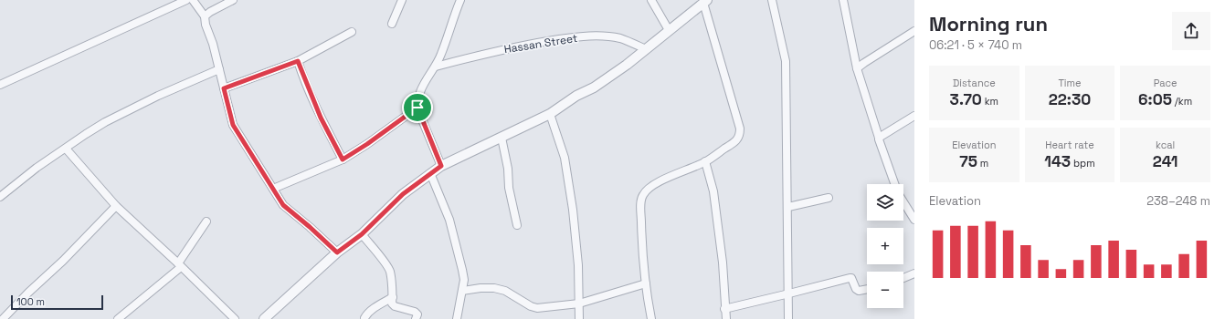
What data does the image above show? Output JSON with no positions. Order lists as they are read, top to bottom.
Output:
{
  "streets": {
    "street": ["Hassan Street"]
  },
  "scale_bar": "100 m",
  "page": {
    "heading": ["Morning run", "06:21 · 5 × 740 m"],
    "stats": [
      ["Distance", "3.70 km"],
      ["Time", "22:30"],
      ["Pace", "6:05 /km"],
      ["Elevation", "75 m"],
      ["Heart rate", "143 bpm"],
      ["kcal", "241"]
    ],
    "map_buttons": ["+", "−"],
    "chart": ["Elevation", "238–248 m"],
    "scale": "100 m"
  }
}
